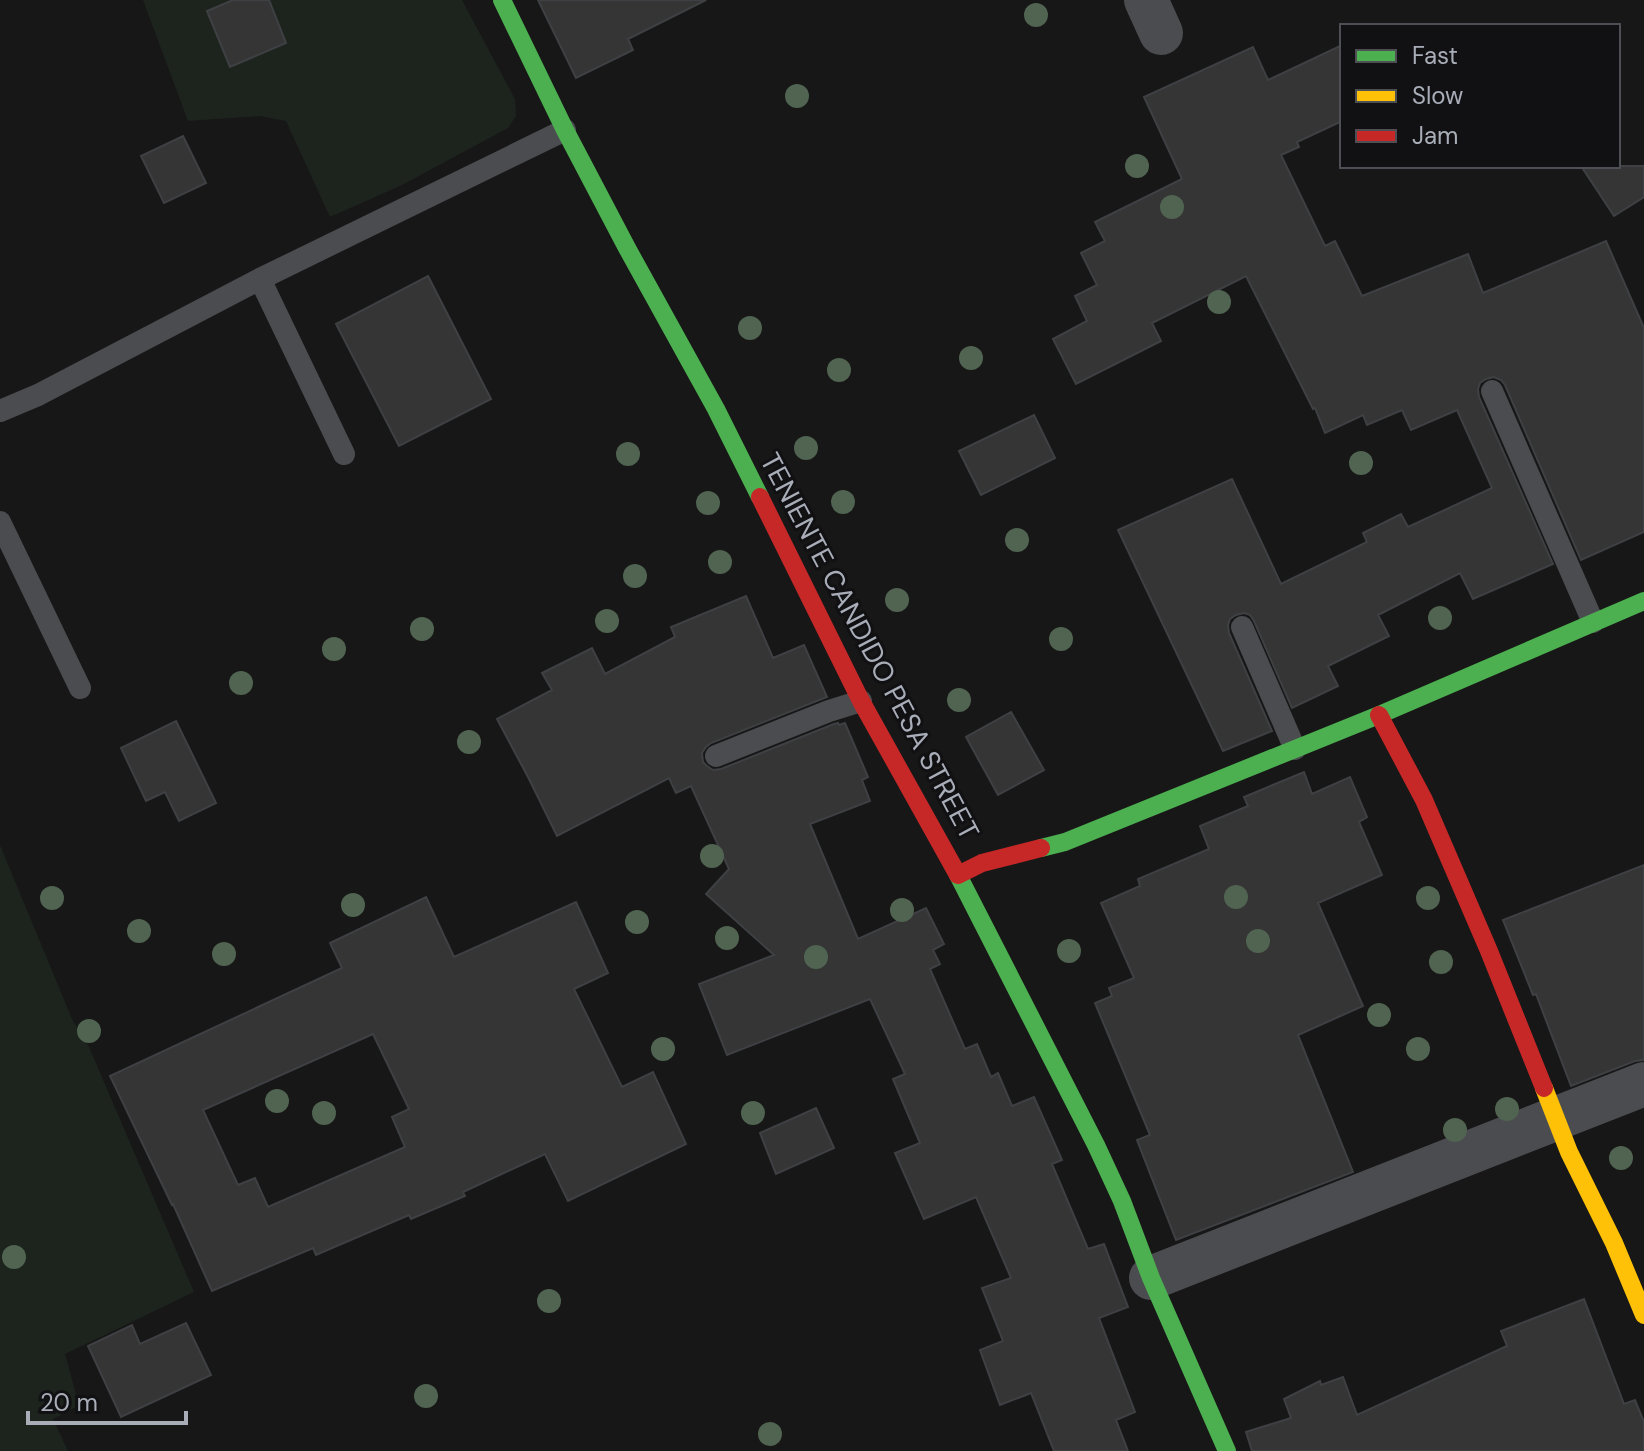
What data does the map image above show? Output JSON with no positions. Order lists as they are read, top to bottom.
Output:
{
  "streets": {
    "street": ["TENIENTE CANDIDO PESA STREET"]
  },
  "legend": ["Fast", "Slow", "Jam"],
  "scale_bar": "20 m"
}
